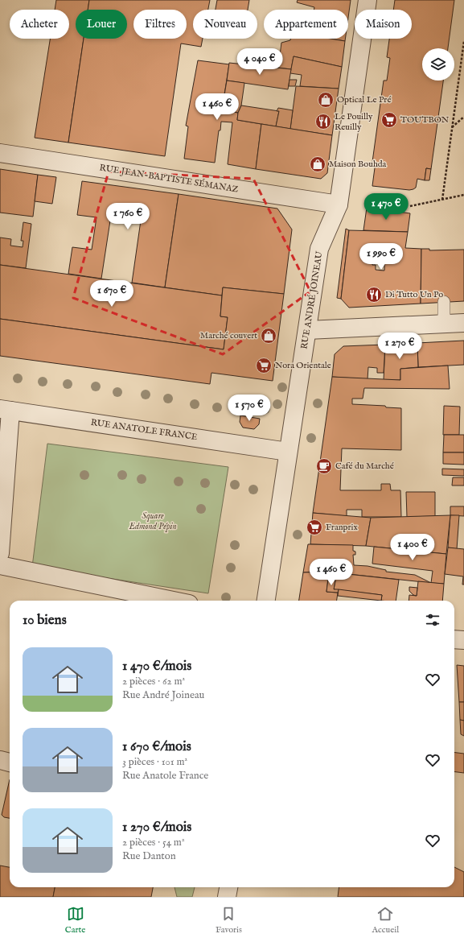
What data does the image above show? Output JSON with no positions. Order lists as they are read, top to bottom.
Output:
{
  "streets": {
    "street": ["RUE JEAN-BAPTISTE SÉMANAZ", "RUE ANDRÉ JOINEAU", "RUE ANATOLE FRANCE"]
  },
  "crossings": [
    ["RUE JEAN-BAPTISTE SÉMANAZ", "RUE ANDRÉ JOINEAU"],
    ["RUE ANDRÉ JOINEAU", "RUE ANATOLE FRANCE"]
  ],
  "parks": ["Square Edmond Pépin"],
  "places": {
    "shop": ["Optical Le Pré", "Maison Bouhda", "Marché couvert"],
    "supermarket": ["TOUTBON", "Nora Orientale", "Franprix"],
    "restaurant": ["Le Pouilly Reuilly", "Di Tutto Un Po"],
    "cafe": ["Café du Marché"]
  },
  "page": {
    "chip": [
      "Acheter",
      "Louer",
      "Filtres",
      "Nouveau",
      "Appartement",
      "Maison"
    ],
    "price": [
      "4 040 €",
      "1 460 €",
      "1 470 €",
      "1 760 €",
      "1 990 €",
      "1 670 €",
      "1 270 €",
      "1 570 €",
      "1 400 €",
      "1 460 €"
    ],
    "heading": "10 biens",
    "list": [
      {
        "name": "1 470 €/mois",
        "note": "2 pièces · 62 m² · Rue André Joineau"
      },
      {
        "name": "1 670 €/mois",
        "note": "3 pièces · 101 m² · Rue Anatole France"
      },
      {
        "name": "1 270 €/mois",
        "note": "2 pièces · 54 m² · Rue Danton"
      }
    ],
    "tabs": ["Carte", "Favoris", "Accueil"]
  }
}
